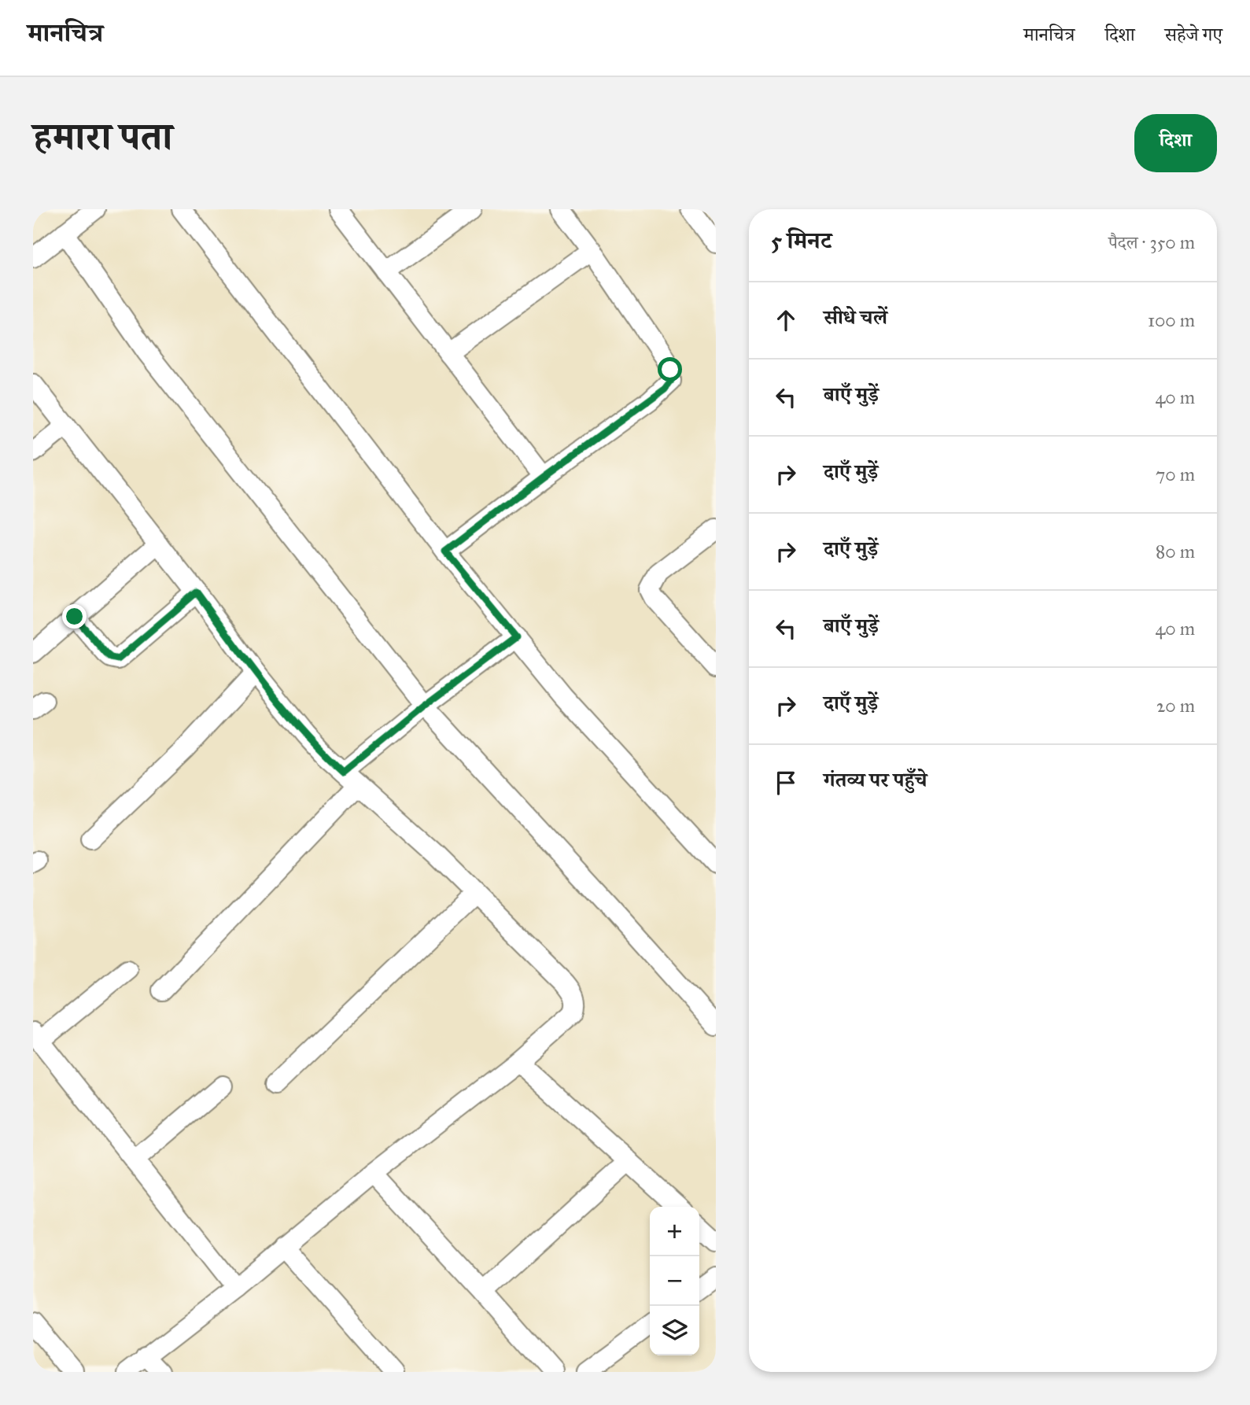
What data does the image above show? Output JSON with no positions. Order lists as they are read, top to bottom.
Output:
{
  "page": {
    "header": "मानचित्र",
    "nav": ["मानचित्र", "दिशा", "सहेजे गए"],
    "title": "हमारा पता",
    "buttons": "दिशा",
    "heading": ["5 मिनट", "पैदल · 350 m"],
    "list": [
      ["सीधे चलें", "100 m"],
      ["बाएँ मुड़ें", "40 m"],
      ["दाएँ मुड़ें", "70 m"],
      ["दाएँ मुड़ें", "80 m"],
      ["बाएँ मुड़ें", "40 m"],
      ["दाएँ मुड़ें", "20 m"],
      "गंतव्य पर पहुँचे"
    ],
    "map_buttons": ["+", "−"]
  }
}
